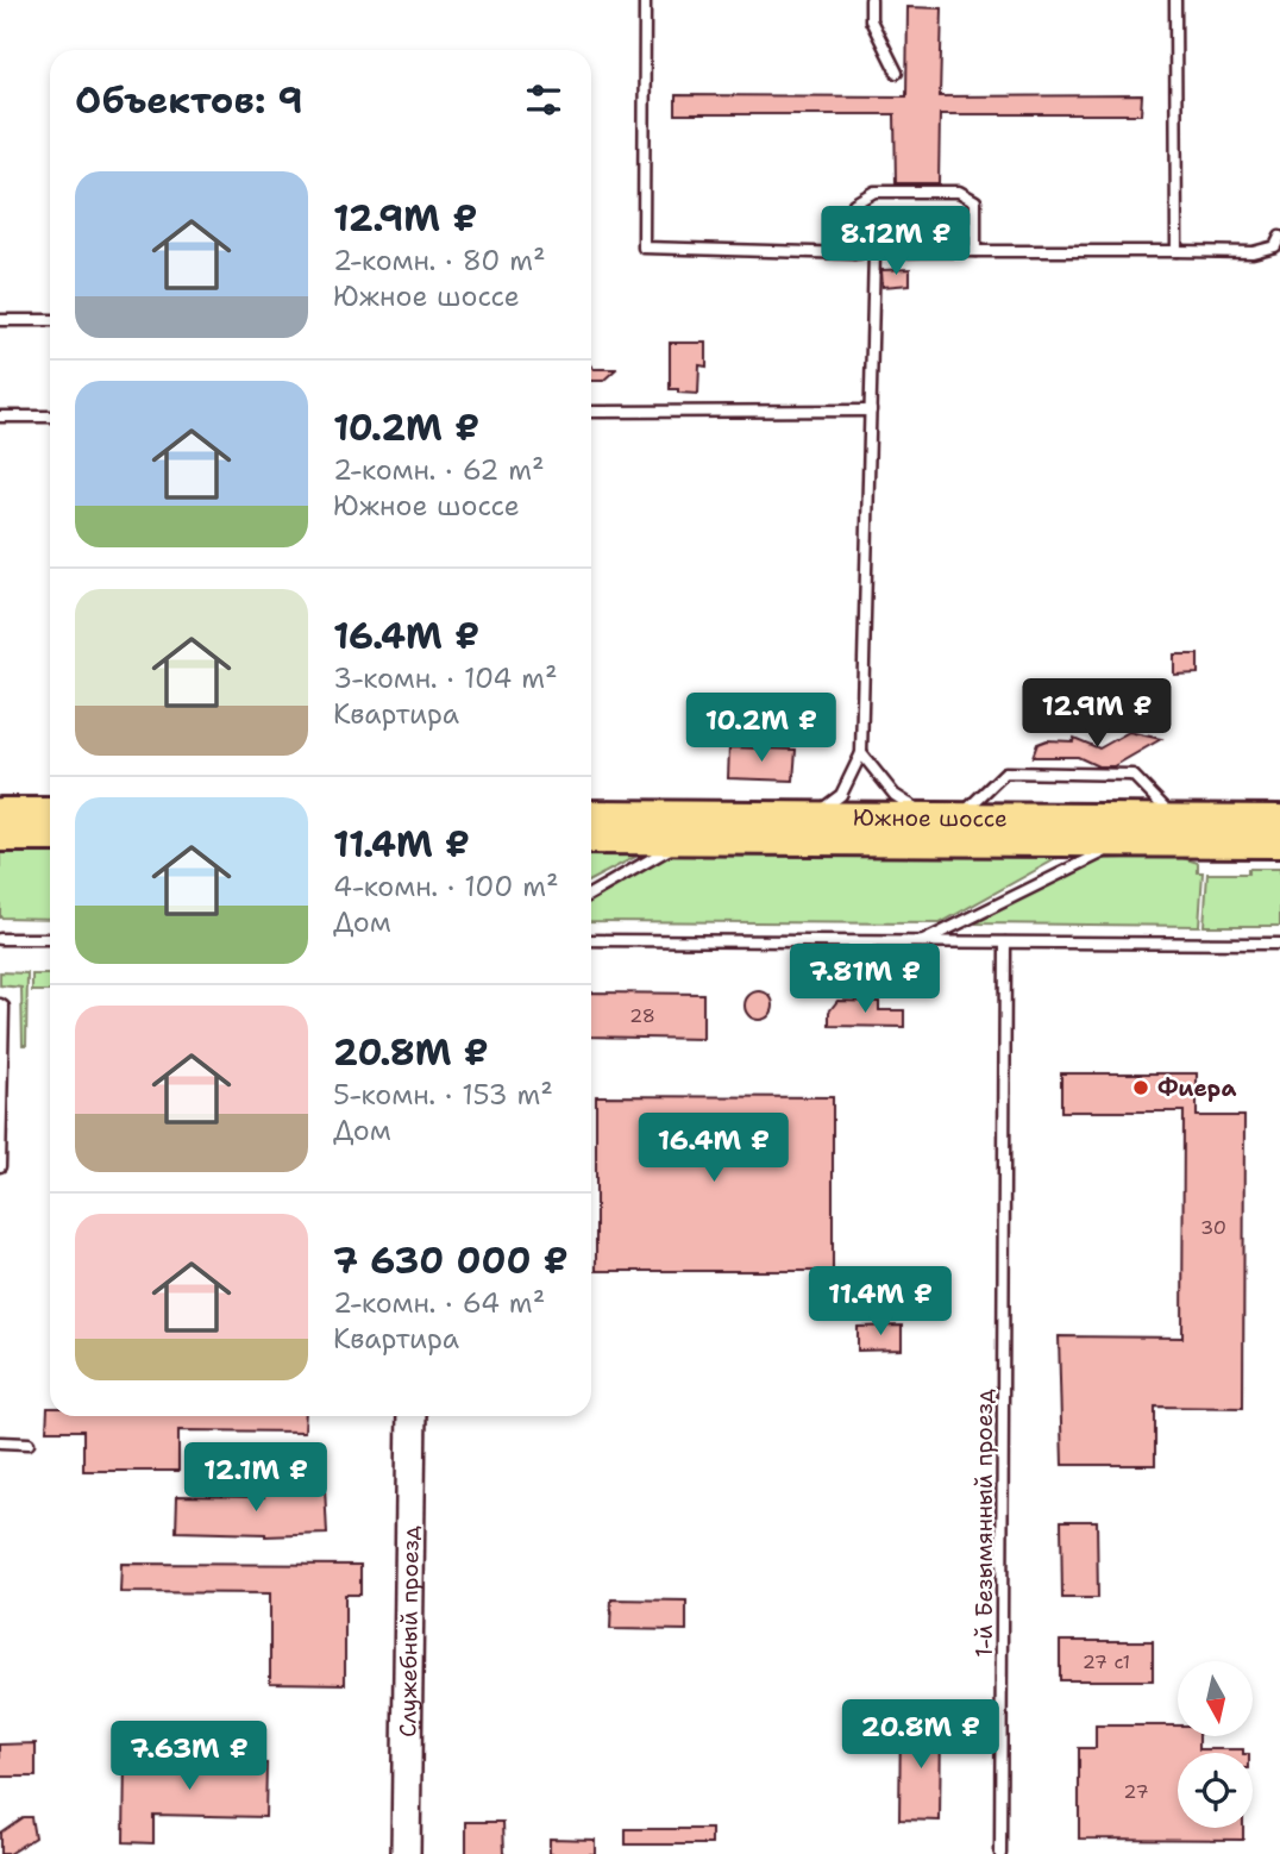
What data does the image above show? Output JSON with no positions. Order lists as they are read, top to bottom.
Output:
{
  "streets": {
    "main road": ["Южное шоссе"],
    "street": ["Служебный проезд"],
    "lane": ["1-й Безымянный проезд"]
  },
  "places": ["Фиера"],
  "house_numbers": [
    "28",
    "30",
    "27 с1",
    "27"
  ],
  "north": "bottom",
  "page": {
    "heading": "Объектов: 9",
    "list": [
      {
        "name": "12.9M ₽",
        "note": "2-комн. · 80 m² · Южное шоссе"
      },
      {
        "name": "10.2M ₽",
        "note": "2-комн. · 62 m² · Южное шоссе"
      },
      {
        "name": "16.4M ₽",
        "note": "3-комн. · 104 m² · Квартира"
      },
      {
        "name": "11.4M ₽",
        "note": "4-комн. · 100 m² · Дом"
      },
      {
        "name": "20.8M ₽",
        "note": "5-комн. · 153 m² · Дом"
      },
      {
        "name": "7 630 000 ₽",
        "note": "2-комн. · 64 m² · Квартира"
      }
    ],
    "price": [
      "8.12M ₽",
      "12.9M ₽",
      "10.2M ₽",
      "7.81M ₽",
      "16.4M ₽",
      "11.4M ₽",
      "12.1M ₽",
      "20.8M ₽",
      "7.63M ₽"
    ]
  }
}
